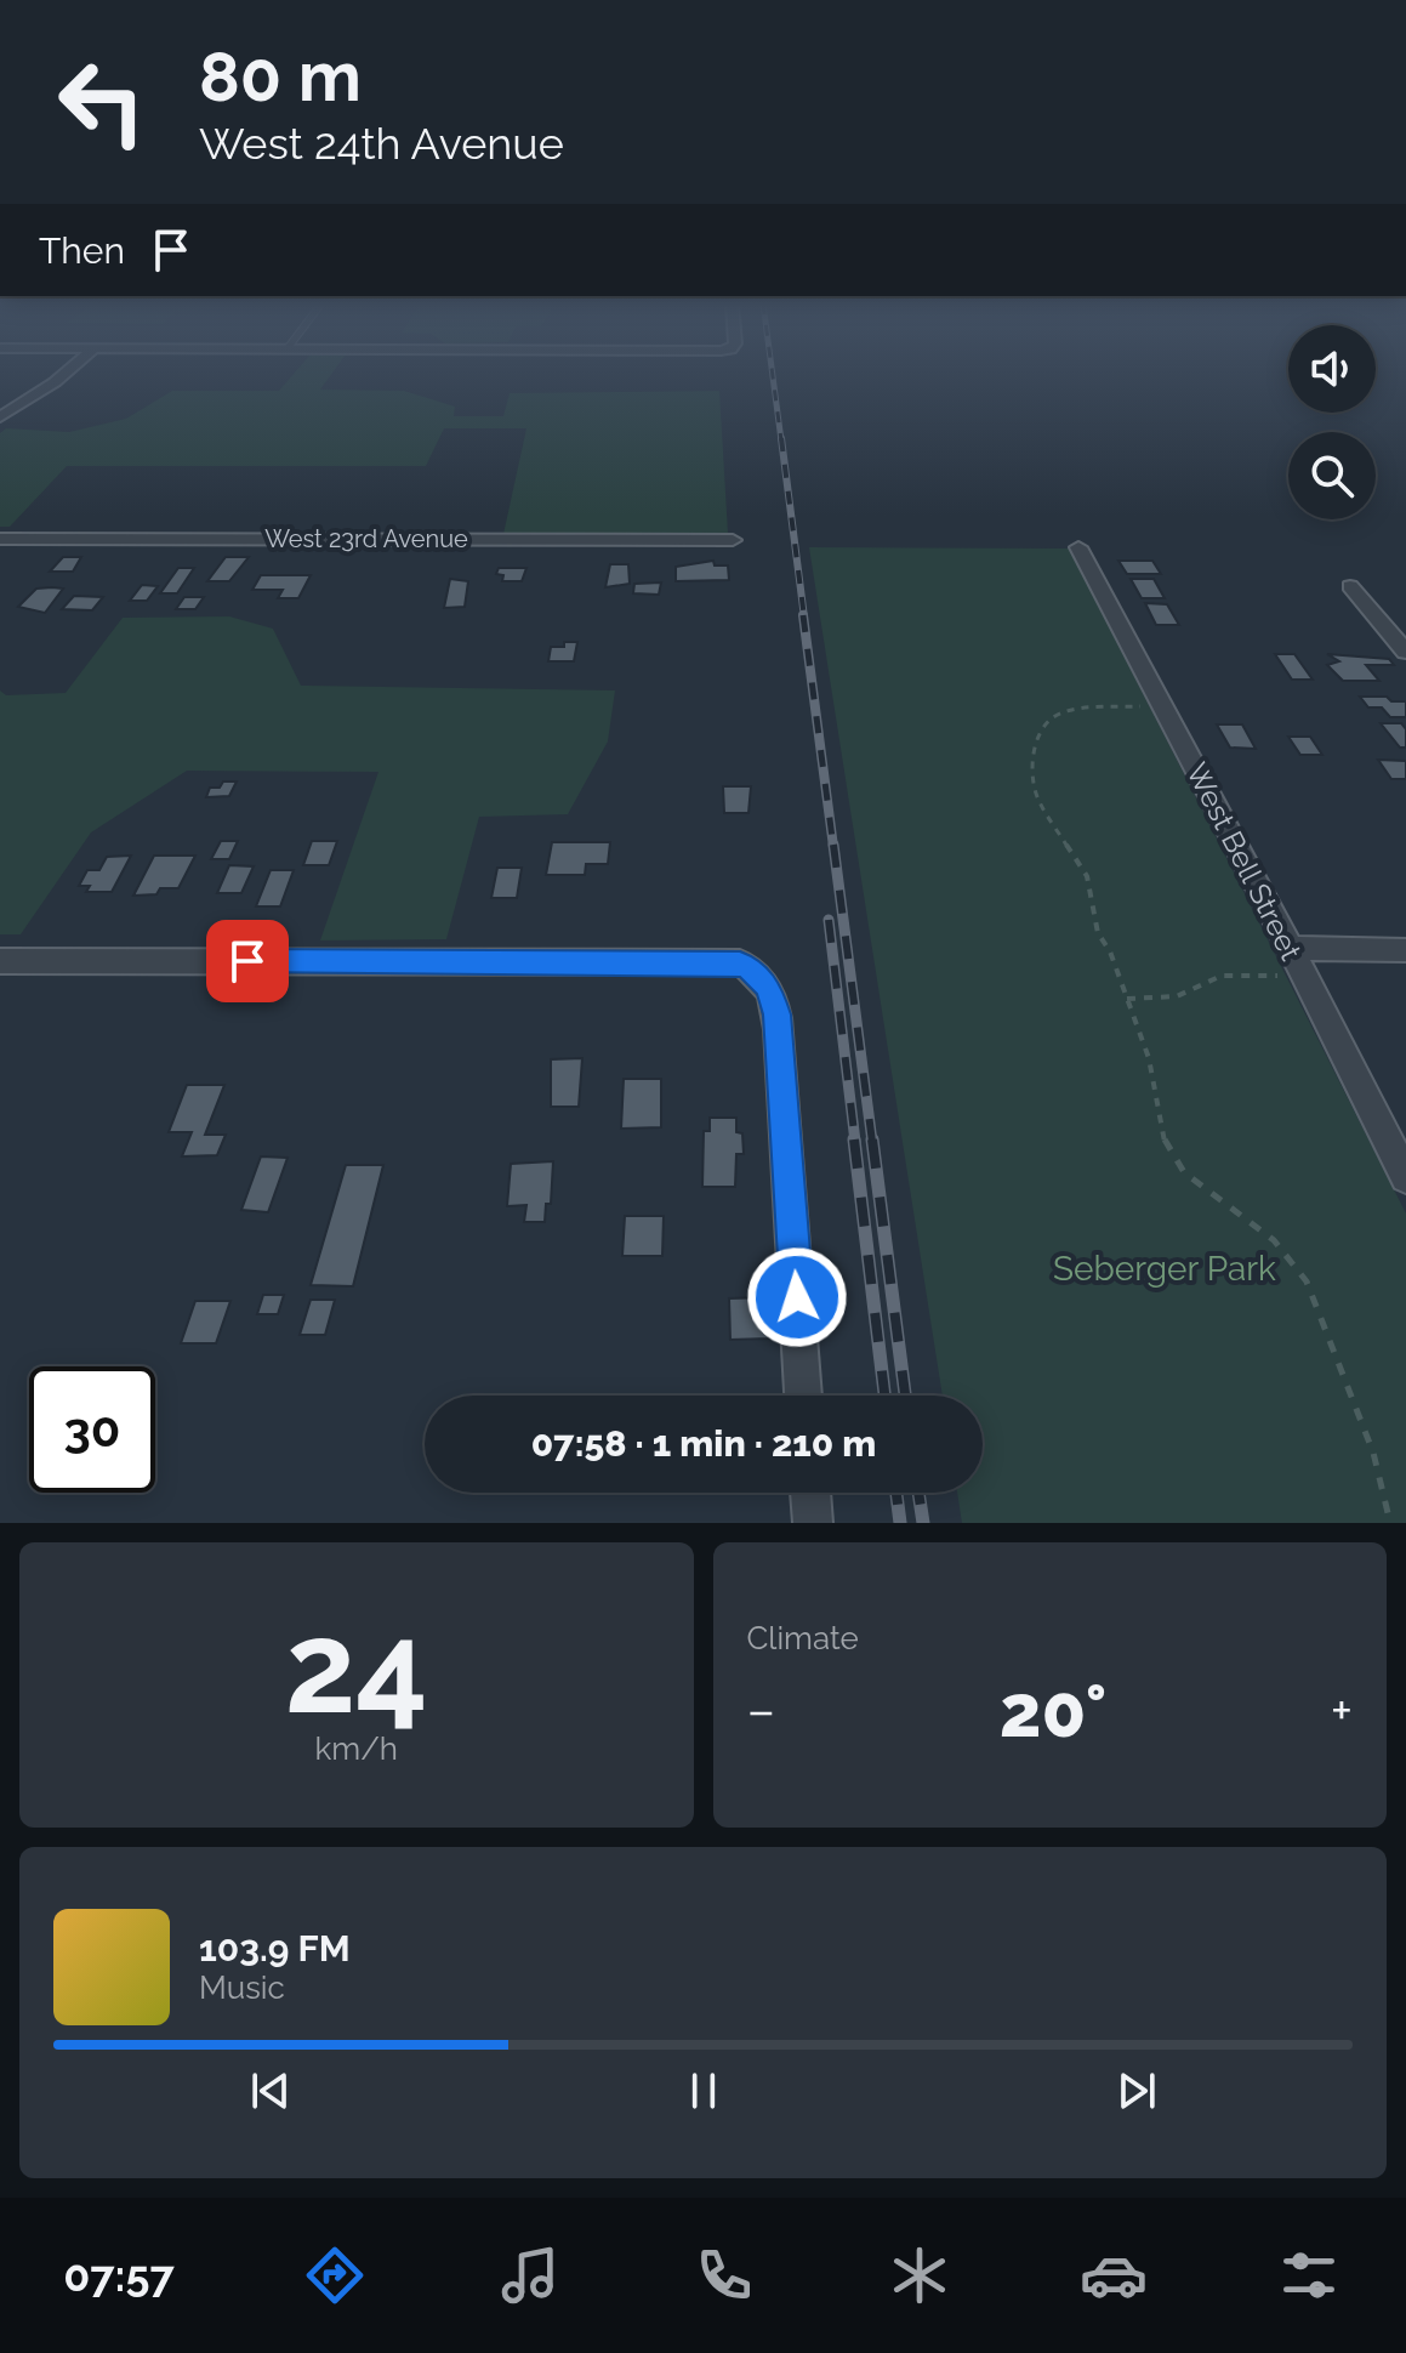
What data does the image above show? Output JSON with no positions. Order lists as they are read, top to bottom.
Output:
{
  "streets": {
    "street": ["West 23rd Avenue", "West Bell Street"]
  },
  "parks": ["Seberger Park"],
  "page": {
    "turn": ["80 m", "West 24th Avenue"],
    "then": "Then",
    "limit": "30",
    "trip": "07:58 · 1 min · 210 m",
    "tile": [
      ["24", "km/h"],
      "Climate"
    ],
    "heat": ["−", "20°", "+"],
    "song": ["103.9 FM", "Music"],
    "tabs": "07:57"
  }
}
